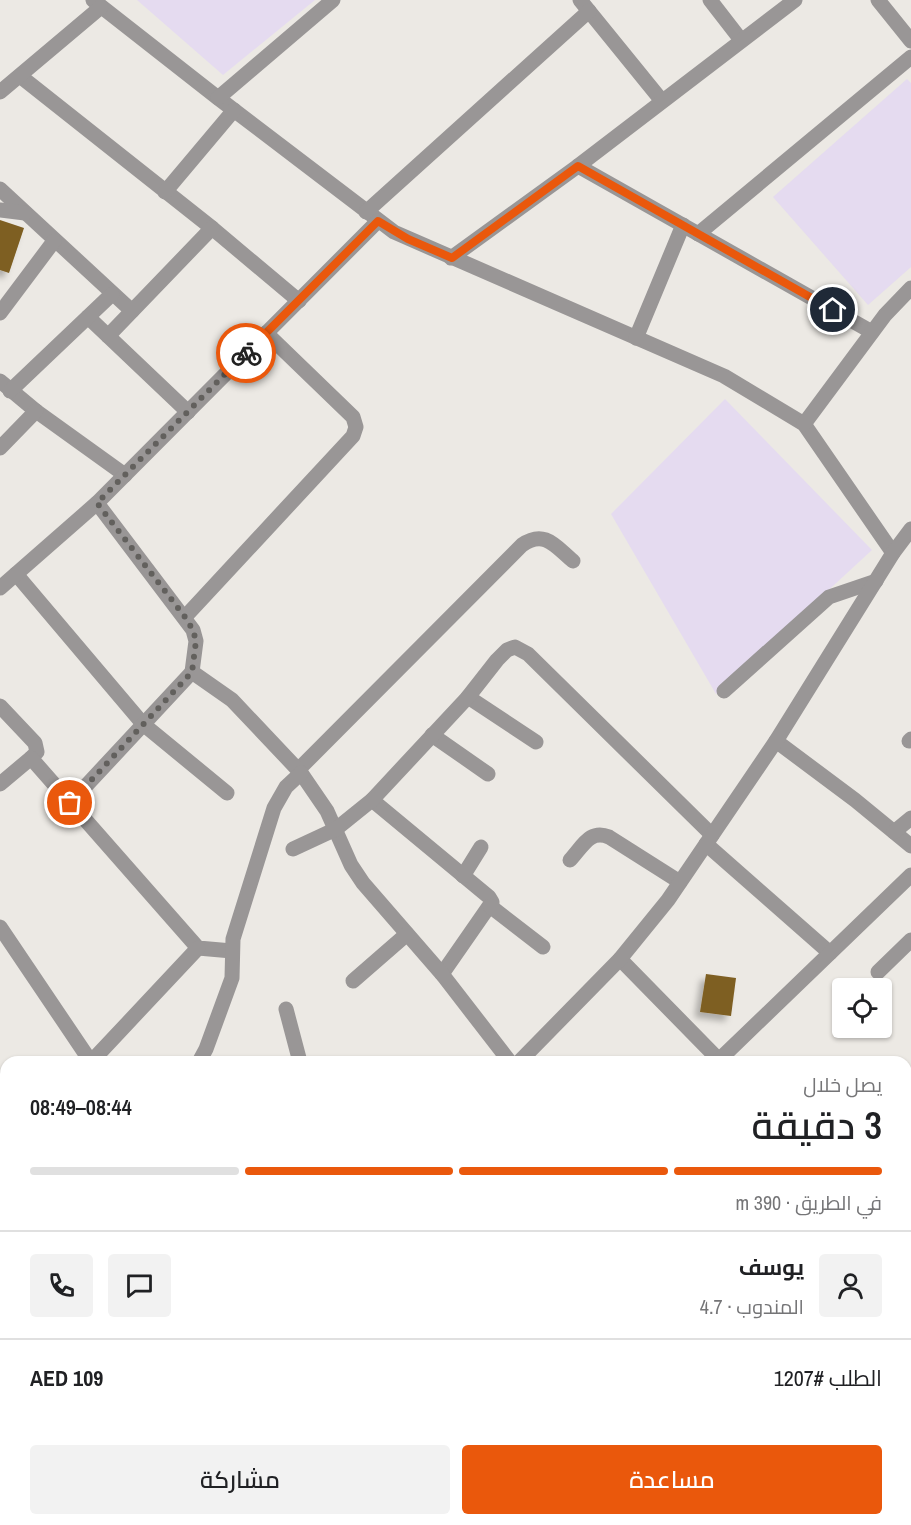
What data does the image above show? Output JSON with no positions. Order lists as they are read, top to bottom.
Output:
{
  "page": {
    "heading": ["3 دقيقة", "يصل خلال", "08:44–08:49"],
    "panel": [
      "يوسف",
      "المندوب · 4.7",
      "الطلب #1207",
      "AED 109"
    ],
    "bar": "في الطريق · 390 m",
    "buttons": ["مساعدة", "مشاركة"]
  }
}
